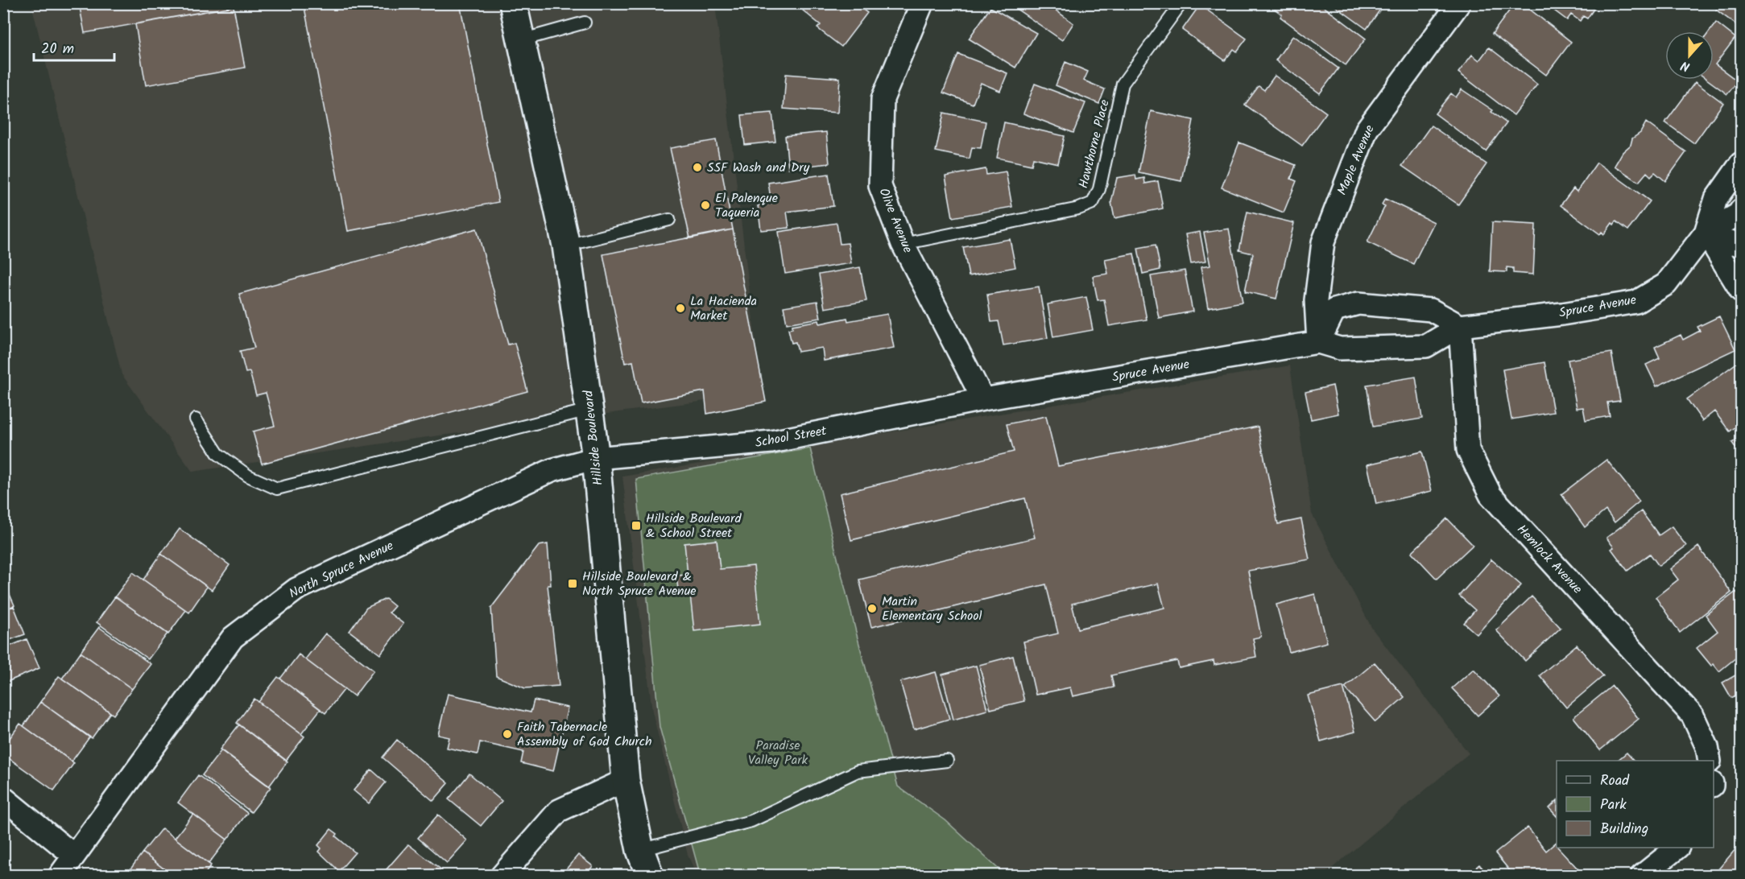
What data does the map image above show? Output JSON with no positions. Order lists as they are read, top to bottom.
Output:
{
  "streets": {
    "street": [
      "Maple Avenue",
      "Olive Avenue",
      "Spruce Avenue",
      "School Street",
      "Hillside Boulevard",
      "Hemlock Avenue",
      "North Spruce Avenue"
    ],
    "lane": ["Hawthorne Place"]
  },
  "crossings": [
    ["Hawthorne Place", "Olive Avenue"],
    ["Maple Avenue", "Spruce Avenue"],
    ["Olive Avenue", "Spruce Avenue"],
    ["Olive Avenue", "School Street"],
    ["Spruce Avenue", "School Street"],
    ["Spruce Avenue", "Hemlock Avenue"],
    ["School Street", "Hillside Boulevard"],
    ["School Street", "North Spruce Avenue"],
    ["Hillside Boulevard", "North Spruce Avenue"]
  ],
  "parks": ["Paradise Valley Park"],
  "places": {
    "other": [
      "SSF Wash and Dry",
      "El Palenque Taqueria",
      "La Hacienda Market",
      "Martin Elementary School",
      "Faith Tabernacle Assembly of God Church"
    ],
    "transit": ["Hillside Boulevard & School Street", "Hillside Boulevard & North Spruce Avenue"]
  },
  "legend": ["Road", "Park", "Building"],
  "scale_bar": "20 m",
  "north": "bottom"
}
